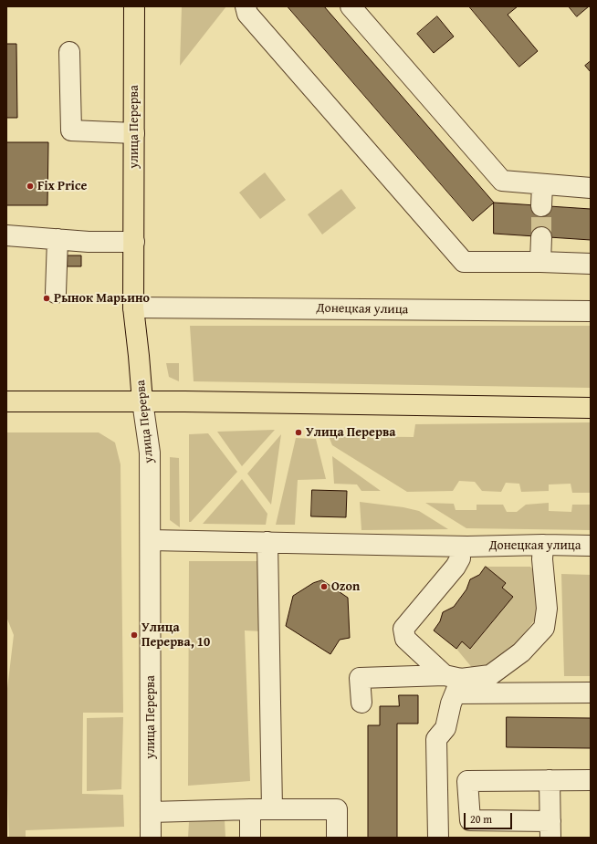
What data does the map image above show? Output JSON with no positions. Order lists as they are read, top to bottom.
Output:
{
  "streets": {
    "main road": ["улица Перерва"],
    "street": ["Донецкая улица"]
  },
  "crossings": [
    ["улица Перерва", "Донецкая улица"]
  ],
  "places": [
    "Fix Price",
    "Рынок Марьино",
    "Улица Перерва",
    "Ozon",
    "Улица Перерва, 10"
  ],
  "scale_bar": "20 m"
}
